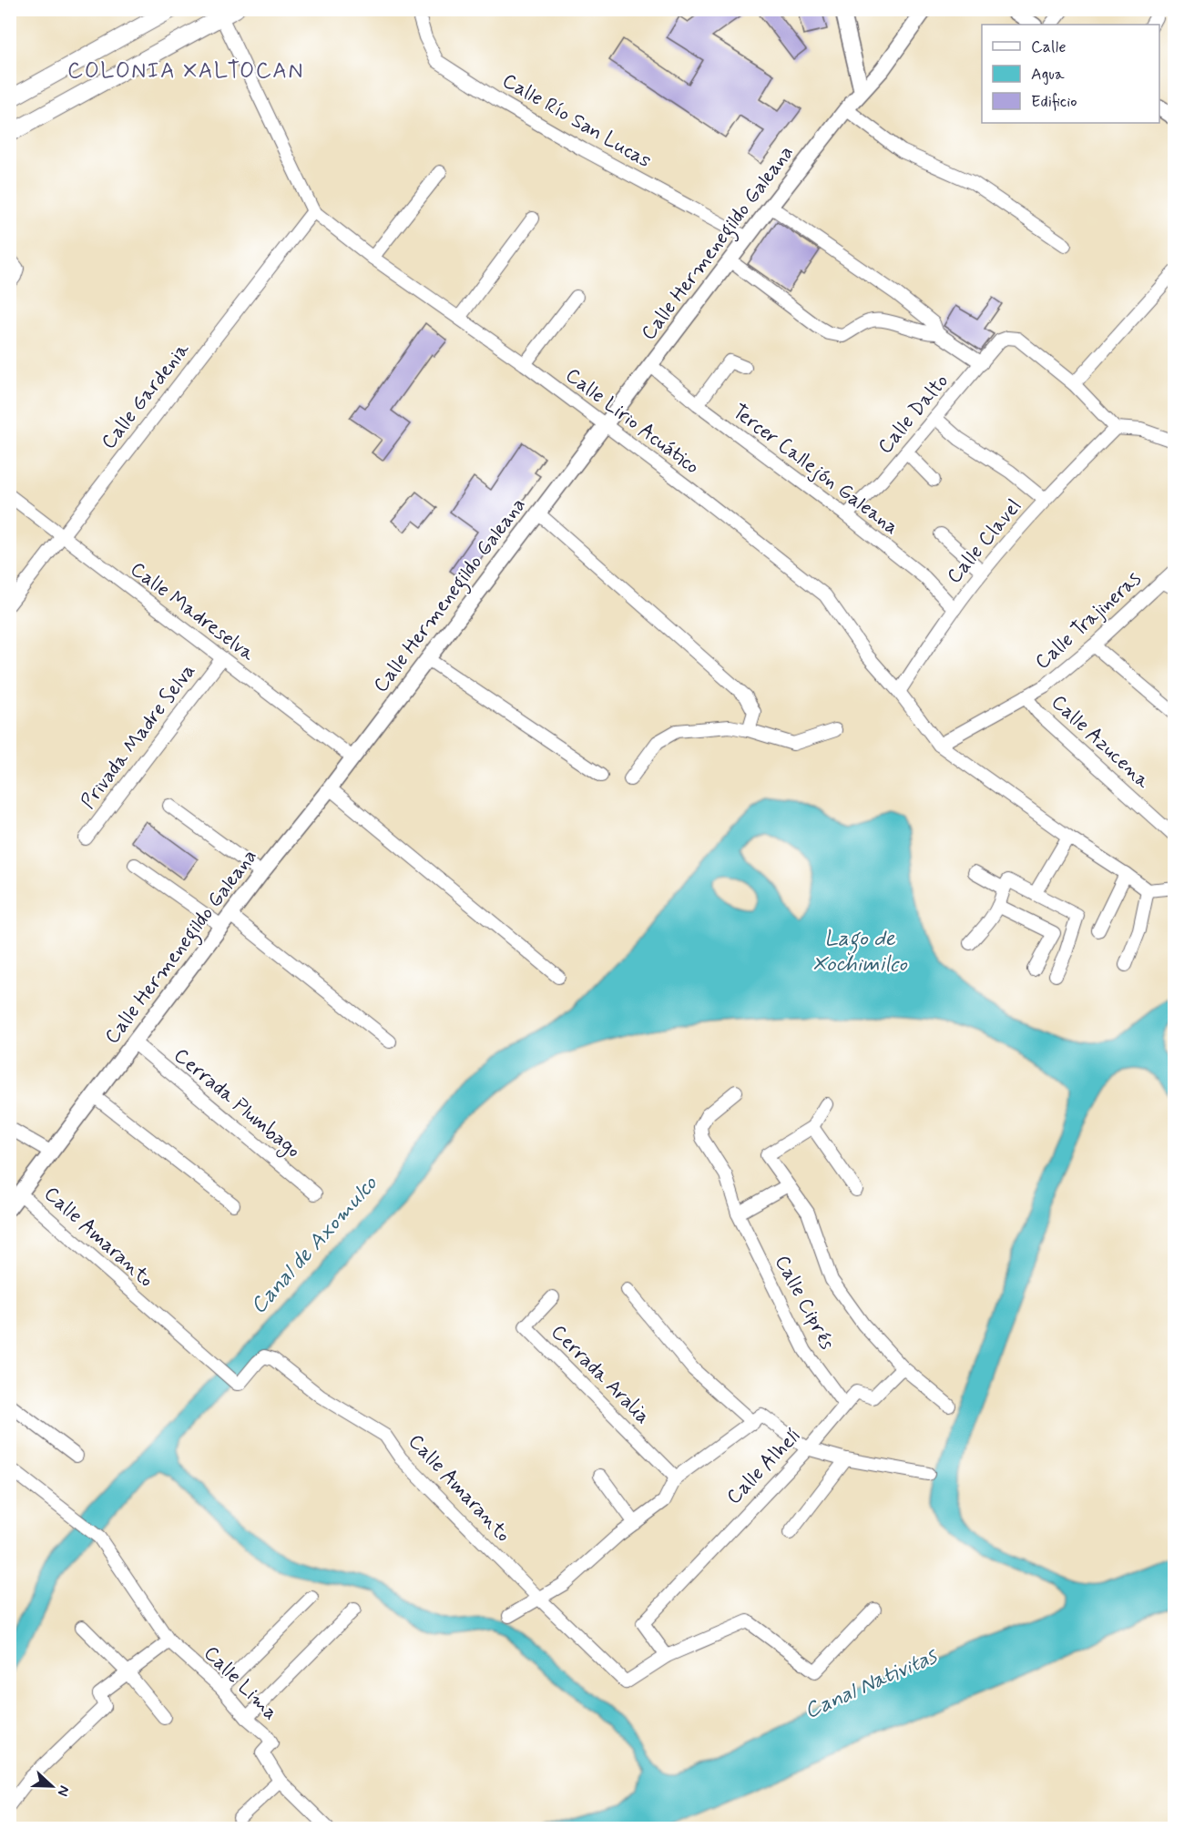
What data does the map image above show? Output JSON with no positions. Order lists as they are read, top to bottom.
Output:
{
  "streets": {
    "street": [
      "Calle Río San Lucas",
      "Calle Hermenegildo Galeana",
      "Calle Gardenia",
      "Calle Dalto",
      "Calle Lirio Acuático",
      "Tercer Callejón Galeana",
      "Calle Clavel",
      "Calle Madreselva",
      "Calle Trajineras",
      "Privada Madre Selva",
      "Calle Azucena",
      "Cerrada Plumbago",
      "Calle Amaranto",
      "Calle Ciprés",
      "Cerrada Aralia",
      "Calle Alhelí",
      "Calle Lima"
    ]
  },
  "crossings": [
    ["Calle Río San Lucas", "Calle Hermenegildo Galeana"],
    ["Calle Hermenegildo Galeana", "Calle Lirio Acuático"],
    ["Calle Hermenegildo Galeana", "Tercer Callejón Galeana"],
    ["Calle Hermenegildo Galeana", "Calle Madreselva"],
    ["Calle Hermenegildo Galeana", "Cerrada Plumbago"],
    ["Calle Hermenegildo Galeana", "Calle Amaranto"],
    ["Calle Gardenia", "Calle Lirio Acuático"],
    ["Calle Gardenia", "Calle Madreselva"],
    ["Calle Dalto", "Tercer Callejón Galeana"],
    ["Calle Lirio Acuático", "Calle Clavel"],
    ["Calle Lirio Acuático", "Calle Trajineras"],
    ["Tercer Callejón Galeana", "Calle Clavel"],
    ["Calle Madreselva", "Privada Madre Selva"],
    ["Calle Trajineras", "Calle Azucena"],
    ["Calle Amaranto", "Calle Alhelí"],
    ["Calle Ciprés", "Calle Alhelí"]
  ],
  "districts": ["COLONIA XALTOCAN"],
  "water": ["Lago de Xochimilco", "Canal de Axomulco", "Canal Nativitas"],
  "legend": ["Calle", "Agua", "Edificio"],
  "north": "right"
}
